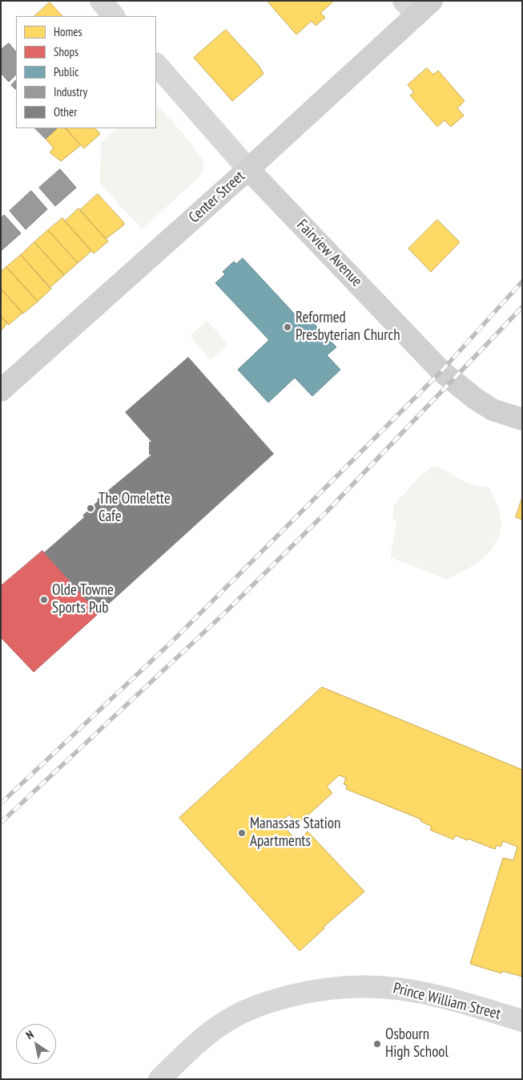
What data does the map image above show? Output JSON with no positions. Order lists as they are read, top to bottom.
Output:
{
  "streets": {
    "main road": ["Center Street", "Fairview Avenue"],
    "street": ["Prince William Street"]
  },
  "crossings": [
    ["Center Street", "Fairview Avenue"]
  ],
  "places": [
    "Reformed Presbyterian Church",
    "The Omelette Cafe",
    "Olde Towne Sports Pub",
    "Manassas Station Apartments",
    "Osbourn High School"
  ],
  "legend": [
    "Homes",
    "Shops",
    "Public",
    "Industry",
    "Other"
  ],
  "north": "top left"
}
